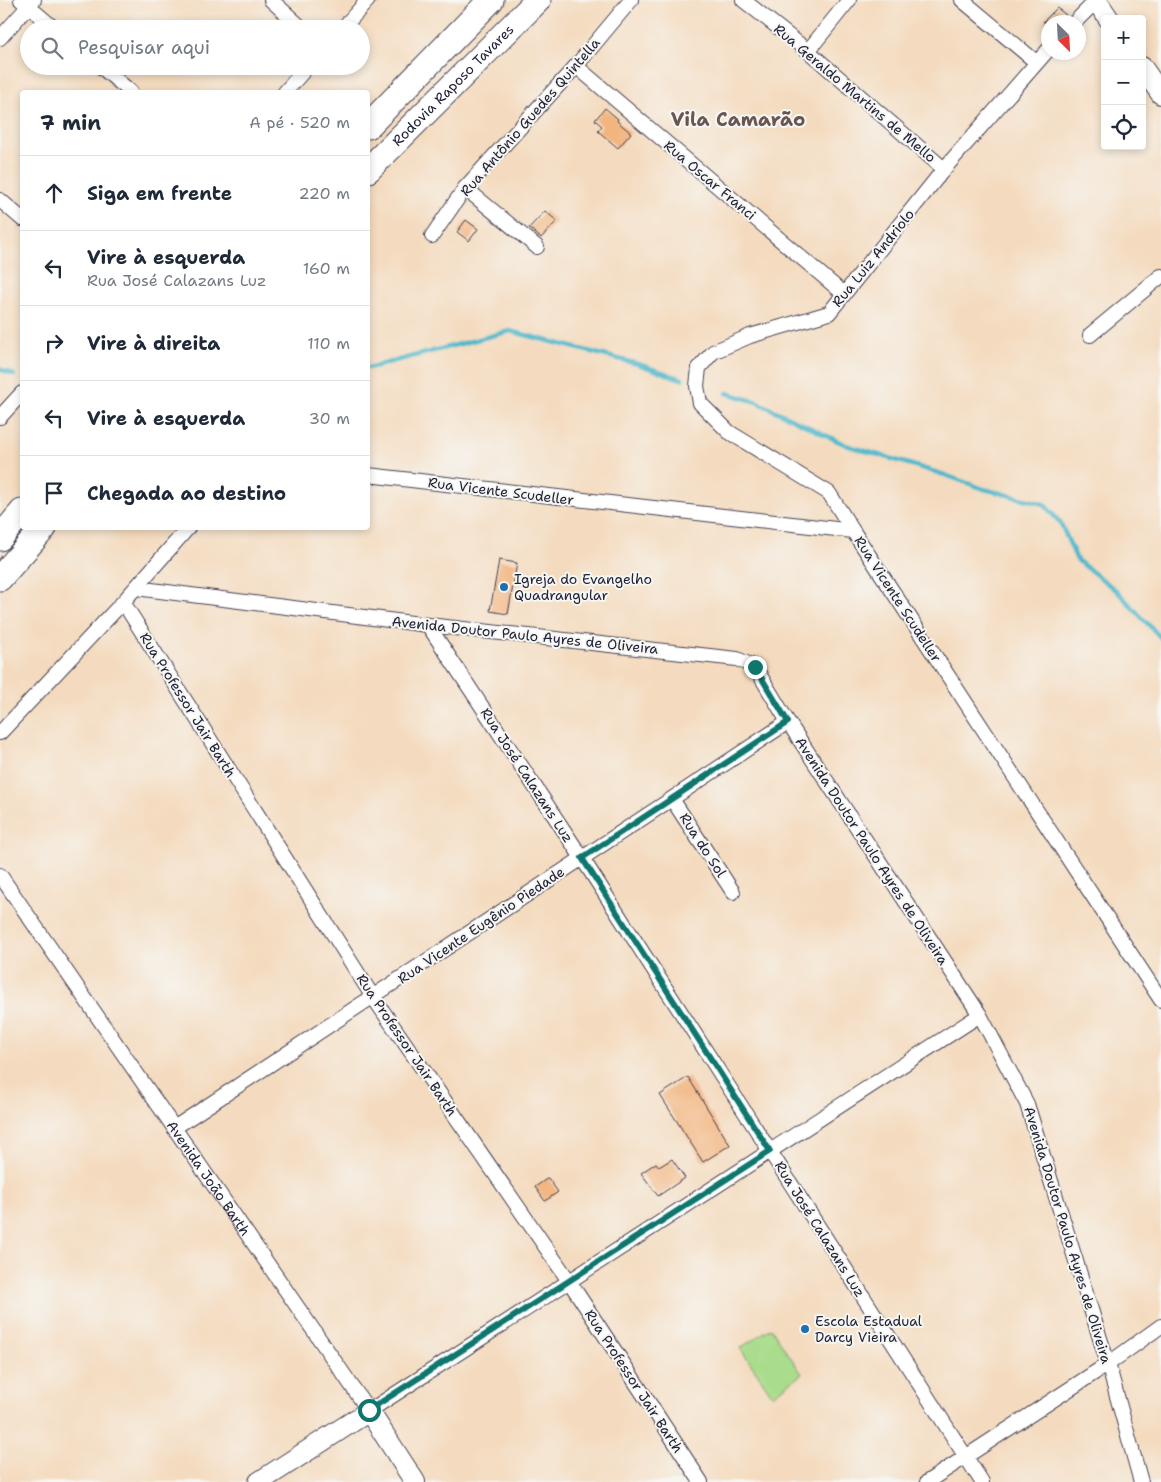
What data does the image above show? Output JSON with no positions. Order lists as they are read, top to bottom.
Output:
{
  "streets": {
    "highway": ["Rodovia Raposo Tavares"],
    "main road": ["Avenida João Barth"],
    "street": [
      "Rua Geraldo Martins de Mello",
      "Rua Antônio Guedes Quintella",
      "Rua Oscar Franci",
      "Rua Luiz Andriolo",
      "Rua Vicente Scudeller",
      "Avenida Doutor Paulo Ayres de Oliveira",
      "Rua Professor Jair Barth",
      "Rua José Calazans Luz",
      "Rua do Sol",
      "Rua Vicente Eugênio Piedade"
    ]
  },
  "crossings": [
    ["Rua Geraldo Martins de Mello", "Rua Luiz Andriolo"],
    ["Rua Antônio Guedes Quintella", "Rua Oscar Franci"],
    ["Rua Oscar Franci", "Rua Luiz Andriolo"],
    ["Rua Luiz Andriolo", "Rua Vicente Scudeller"],
    ["Avenida Doutor Paulo Ayres de Oliveira", "Rua José Calazans Luz"],
    ["Avenida Doutor Paulo Ayres de Oliveira", "Rua Vicente Eugênio Piedade"],
    ["Rua Professor Jair Barth", "Rua Vicente Eugênio Piedade"],
    ["Rua José Calazans Luz", "Rua Vicente Eugênio Piedade"],
    ["Rua do Sol", "Rua Vicente Eugênio Piedade"],
    ["Rua Vicente Eugênio Piedade", "Avenida João Barth"]
  ],
  "districts": ["Vila Camarão"],
  "places": ["Igreja do Evangelho Quadrangular", "Escola Estadual Darcy Vieira"],
  "north": "bottom right",
  "page": {
    "map_buttons": ["+", "−"],
    "search": "Pesquisar aqui",
    "heading": ["7 min", "A pé · 520 m"],
    "list": [
      ["Siga em frente", "220 m"],
      ["Vire à esquerda", "Rua José Calazans Luz", "160 m"],
      ["Vire à direita", "110 m"],
      ["Vire à esquerda", "30 m"],
      "Chegada ao destino"
    ]
  }
}
